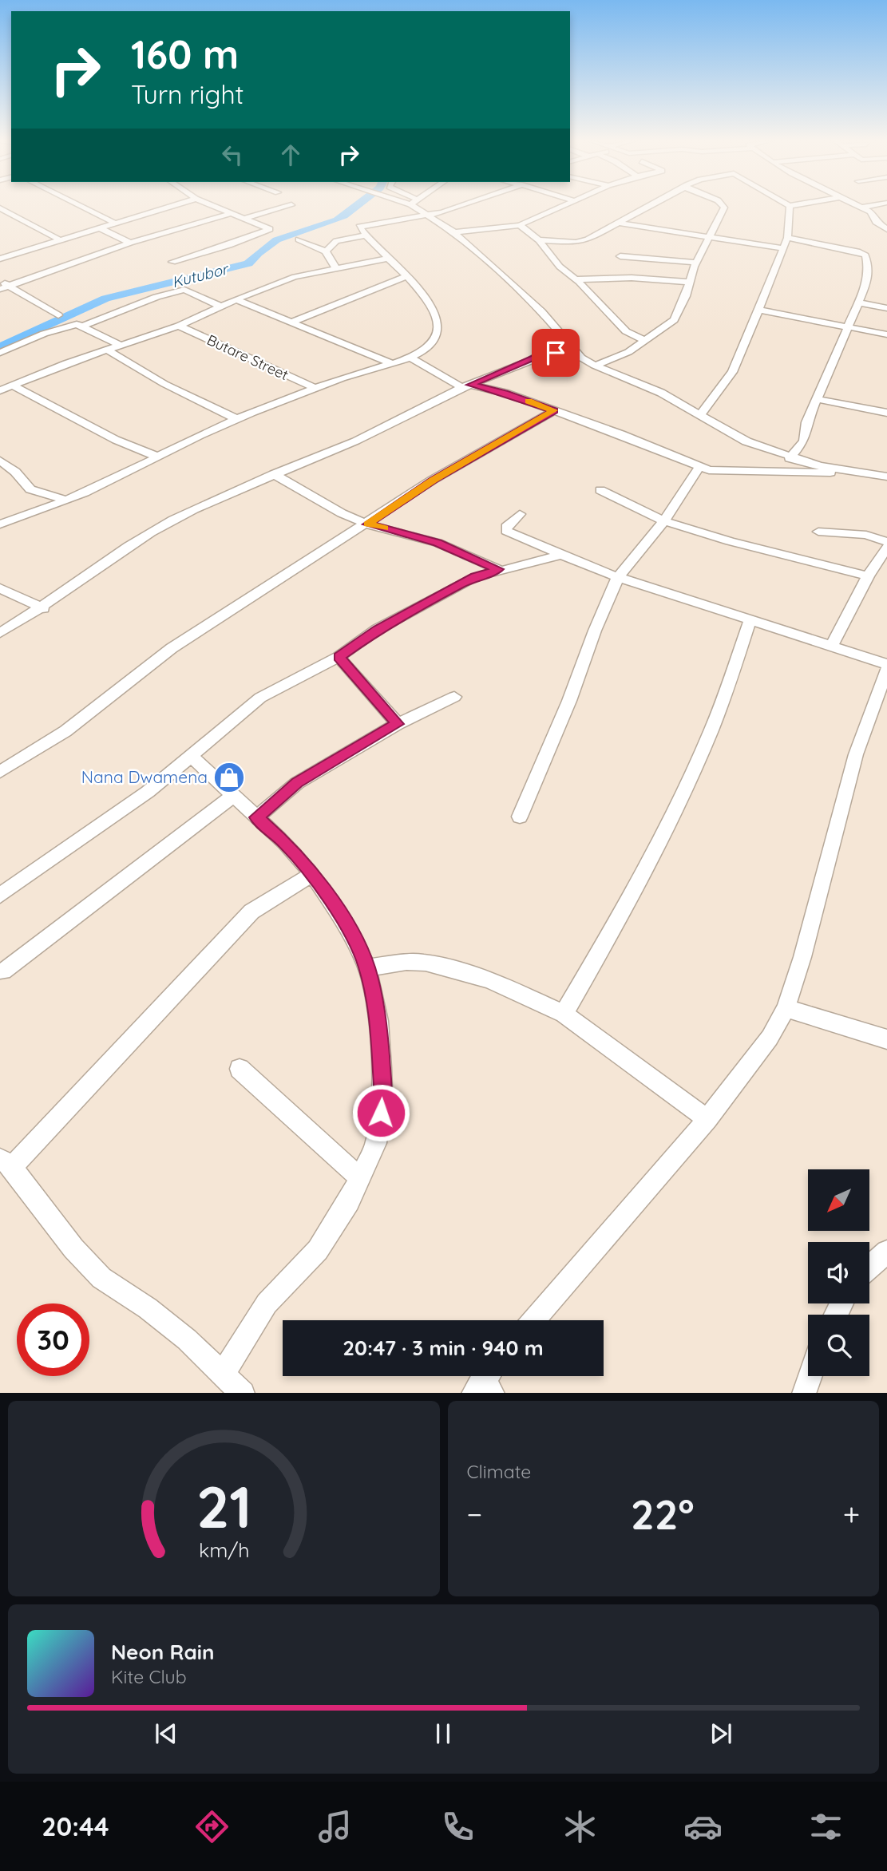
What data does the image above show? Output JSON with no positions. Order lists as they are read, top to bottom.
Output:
{
  "streets": {
    "street": ["Butare Street"]
  },
  "water": ["Kutubor"],
  "places": {
    "shop": ["Nana Dwamena"]
  },
  "north": "bottom left",
  "page": {
    "turn": ["160 m", "Turn right"],
    "limit": "30",
    "trip": "20:47 · 3 min · 940 m",
    "tile": "Climate",
    "heat": ["−", "22°", "+"],
    "song": ["Neon Rain", "Kite Club"],
    "tabs": "20:44",
    "gauge": ["21", "km/h"]
  }
}
